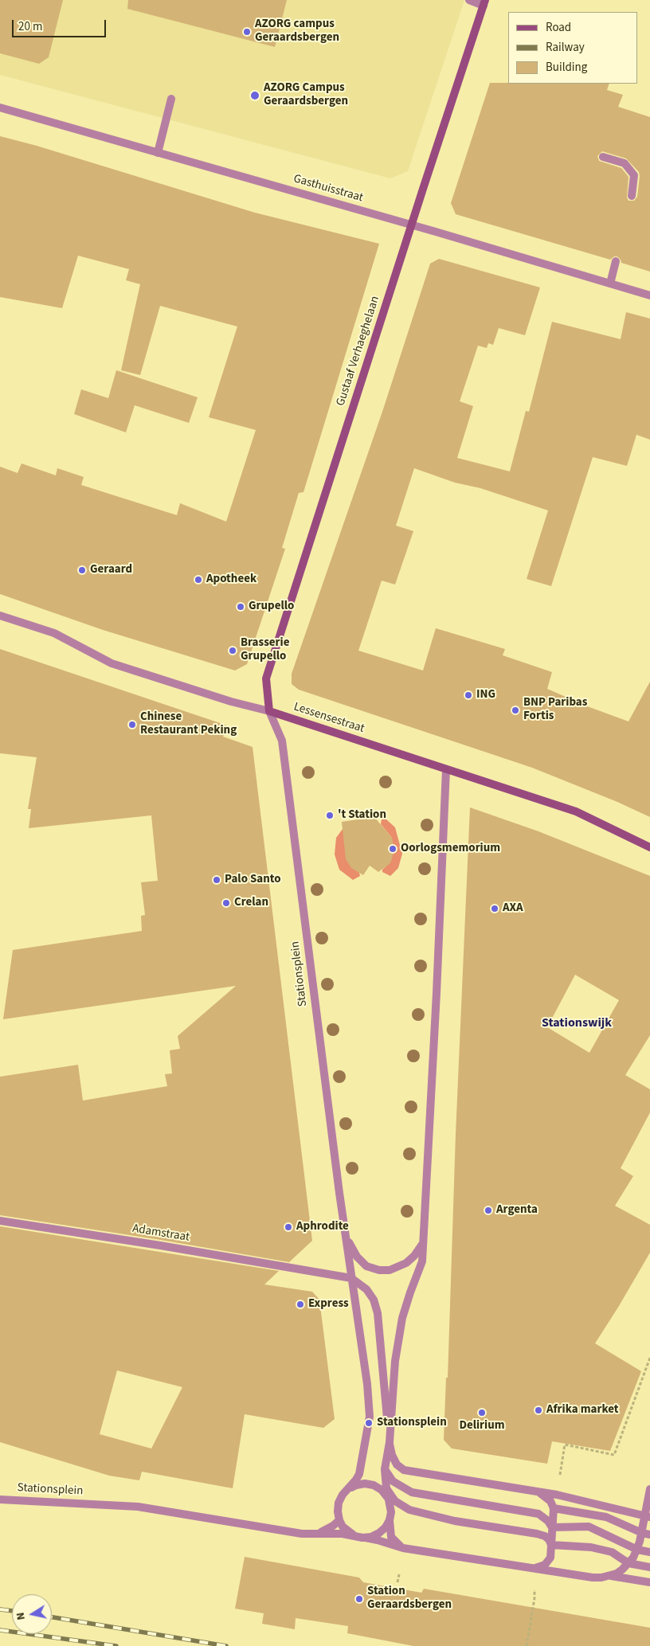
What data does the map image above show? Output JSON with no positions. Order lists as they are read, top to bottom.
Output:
{
  "streets": {
    "main road": ["Gustaaf Verhaeghelaan", "Lessensestraat"],
    "street": ["Gasthuisstraat", "Stationsplein", "Adamstraat"]
  },
  "crossings": [
    ["Gasthuisstraat", "Gustaaf Verhaeghelaan"],
    ["Gustaaf Verhaeghelaan", "Lessensestraat"],
    ["Gustaaf Verhaeghelaan", "Stationsplein"],
    ["Lessensestraat", "Stationsplein"],
    ["Stationsplein", "Adamstraat"]
  ],
  "districts": ["Stationswijk"],
  "places": [
    "AZORG campus Geraardsbergen",
    "AZORG Campus Geraardsbergen",
    "Geraard",
    "Apotheek",
    "Grupello",
    "Brasserie Grupello",
    "ING",
    "BNP Paribas Fortis",
    "Chinese Restaurant Peking",
    "'t Station",
    "Oorlogsmemorium",
    "Palo Santo",
    "Crelan",
    "AXA",
    "Argenta",
    "Aphrodite",
    "Express",
    "Afrika market",
    "Delirium",
    "Stationsplein",
    "Station Geraardsbergen"
  ],
  "legend": ["Road", "Railway", "Building"],
  "scale_bar": "20 m",
  "north": "left"
}
